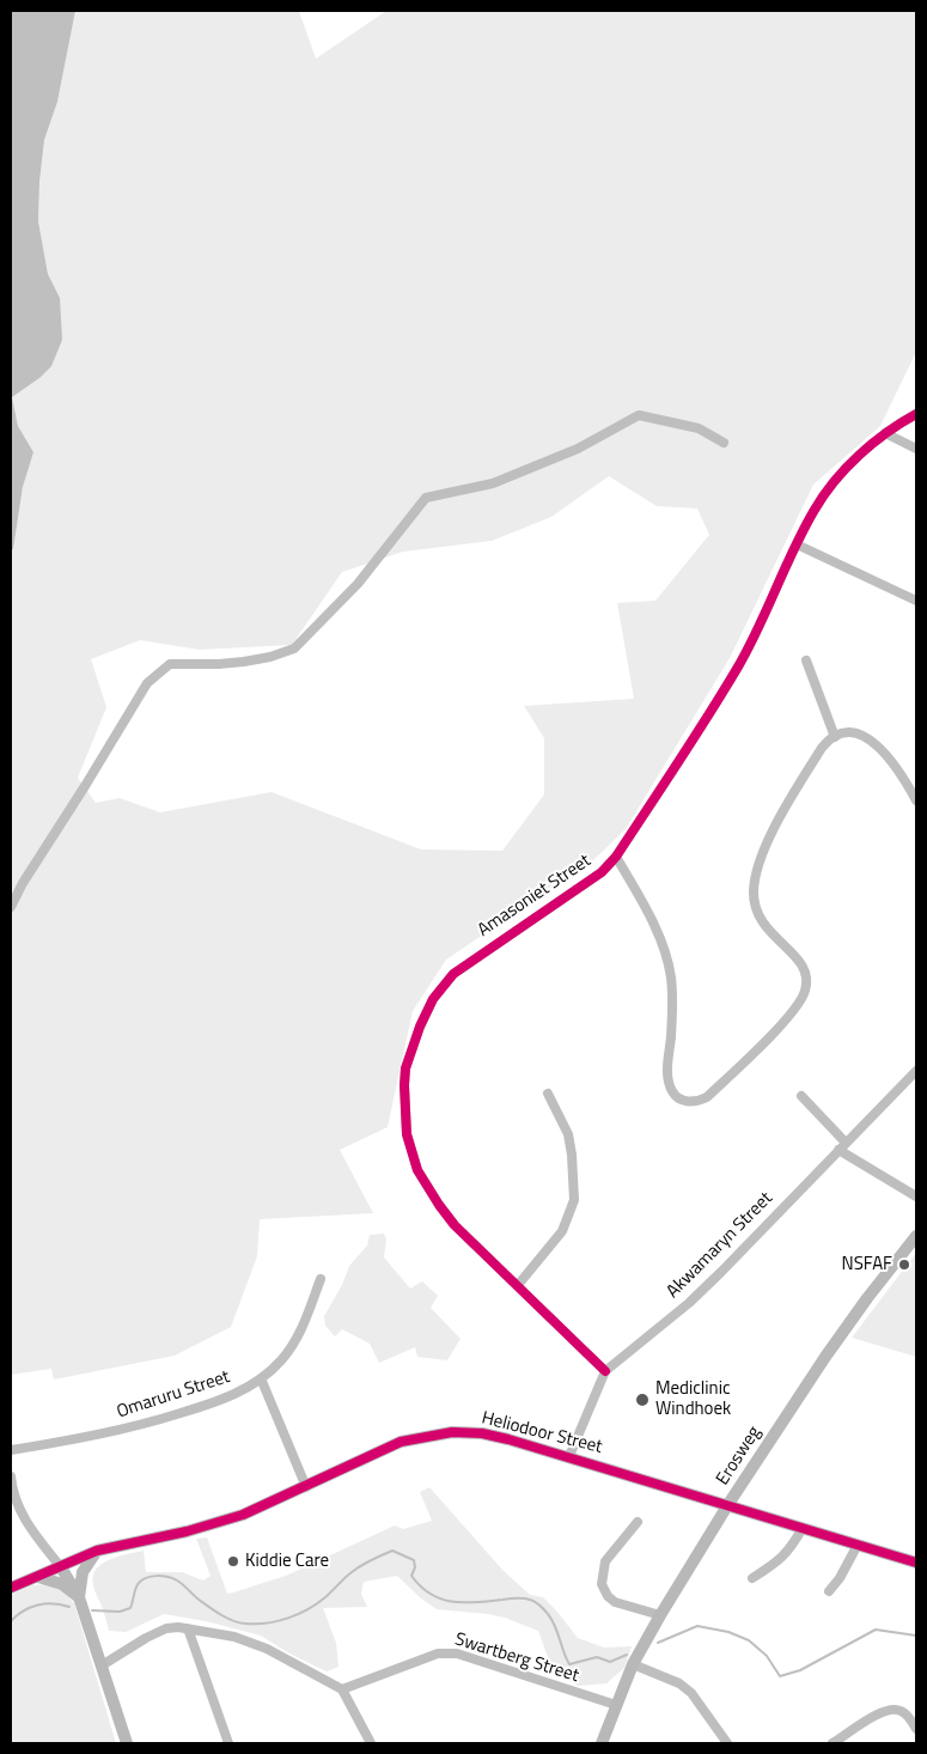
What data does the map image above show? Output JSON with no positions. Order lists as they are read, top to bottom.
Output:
{
  "streets": {
    "street": [
      "Amasoniet Street",
      "Akwamaryn Street",
      "Omaruru Street",
      "Heliodoor Street",
      "Erosweg",
      "Swartberg Street"
    ]
  },
  "crossings": [
    ["Amasoniet Street", "Akwamaryn Street"],
    ["Akwamaryn Street", "Heliodoor Street"],
    ["Heliodoor Street", "Erosweg"],
    ["Erosweg", "Swartberg Street"]
  ],
  "places": ["NSFAF", "Mediclinic Windhoek", "Kiddie Care"]
}
